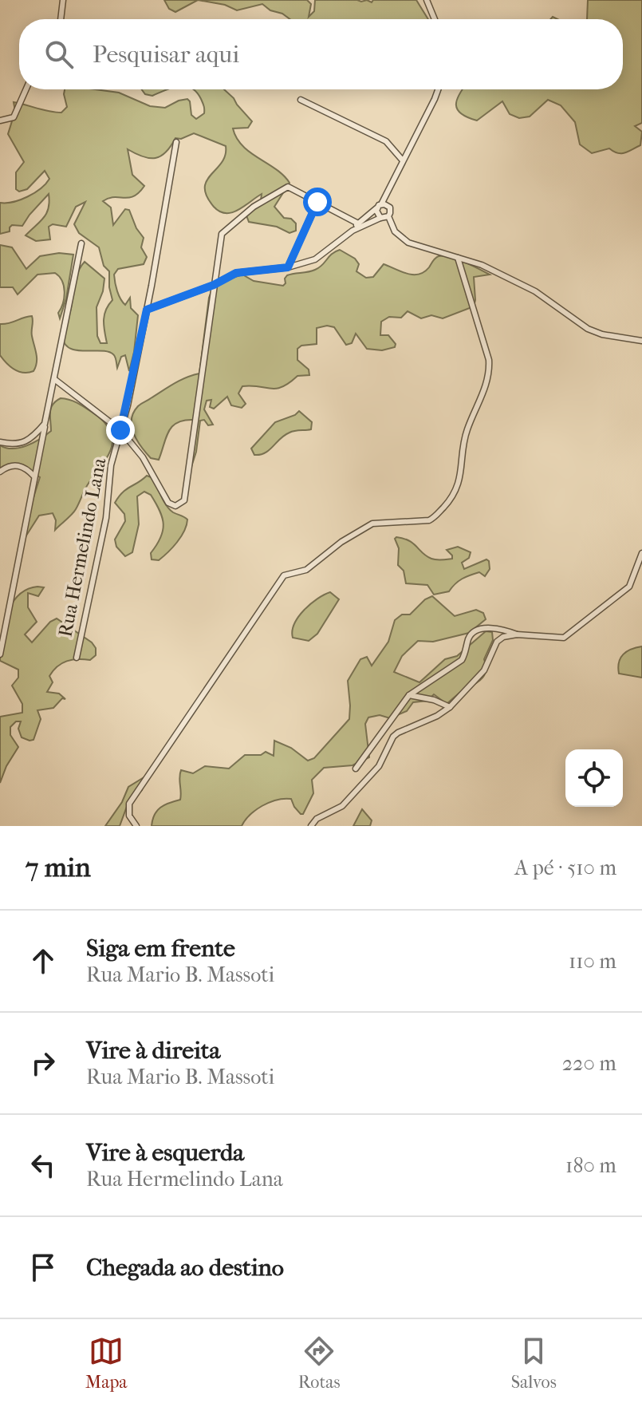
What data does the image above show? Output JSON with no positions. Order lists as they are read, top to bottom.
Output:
{
  "streets": {
    "street": ["Rua Hermelindo Lana"]
  },
  "page": {
    "search": "Pesquisar aqui",
    "heading": ["7 min", "A pé · 510 m"],
    "list": [
      ["Siga em frente", "Rua Mario B. Massoti", "110 m"],
      ["Vire à direita", "Rua Mario B. Massoti", "220 m"],
      ["Vire à esquerda", "Rua Hermelindo Lana", "180 m"],
      "Chegada ao destino"
    ],
    "nav": ["Mapa", "Rotas", "Salvos"]
  }
}
